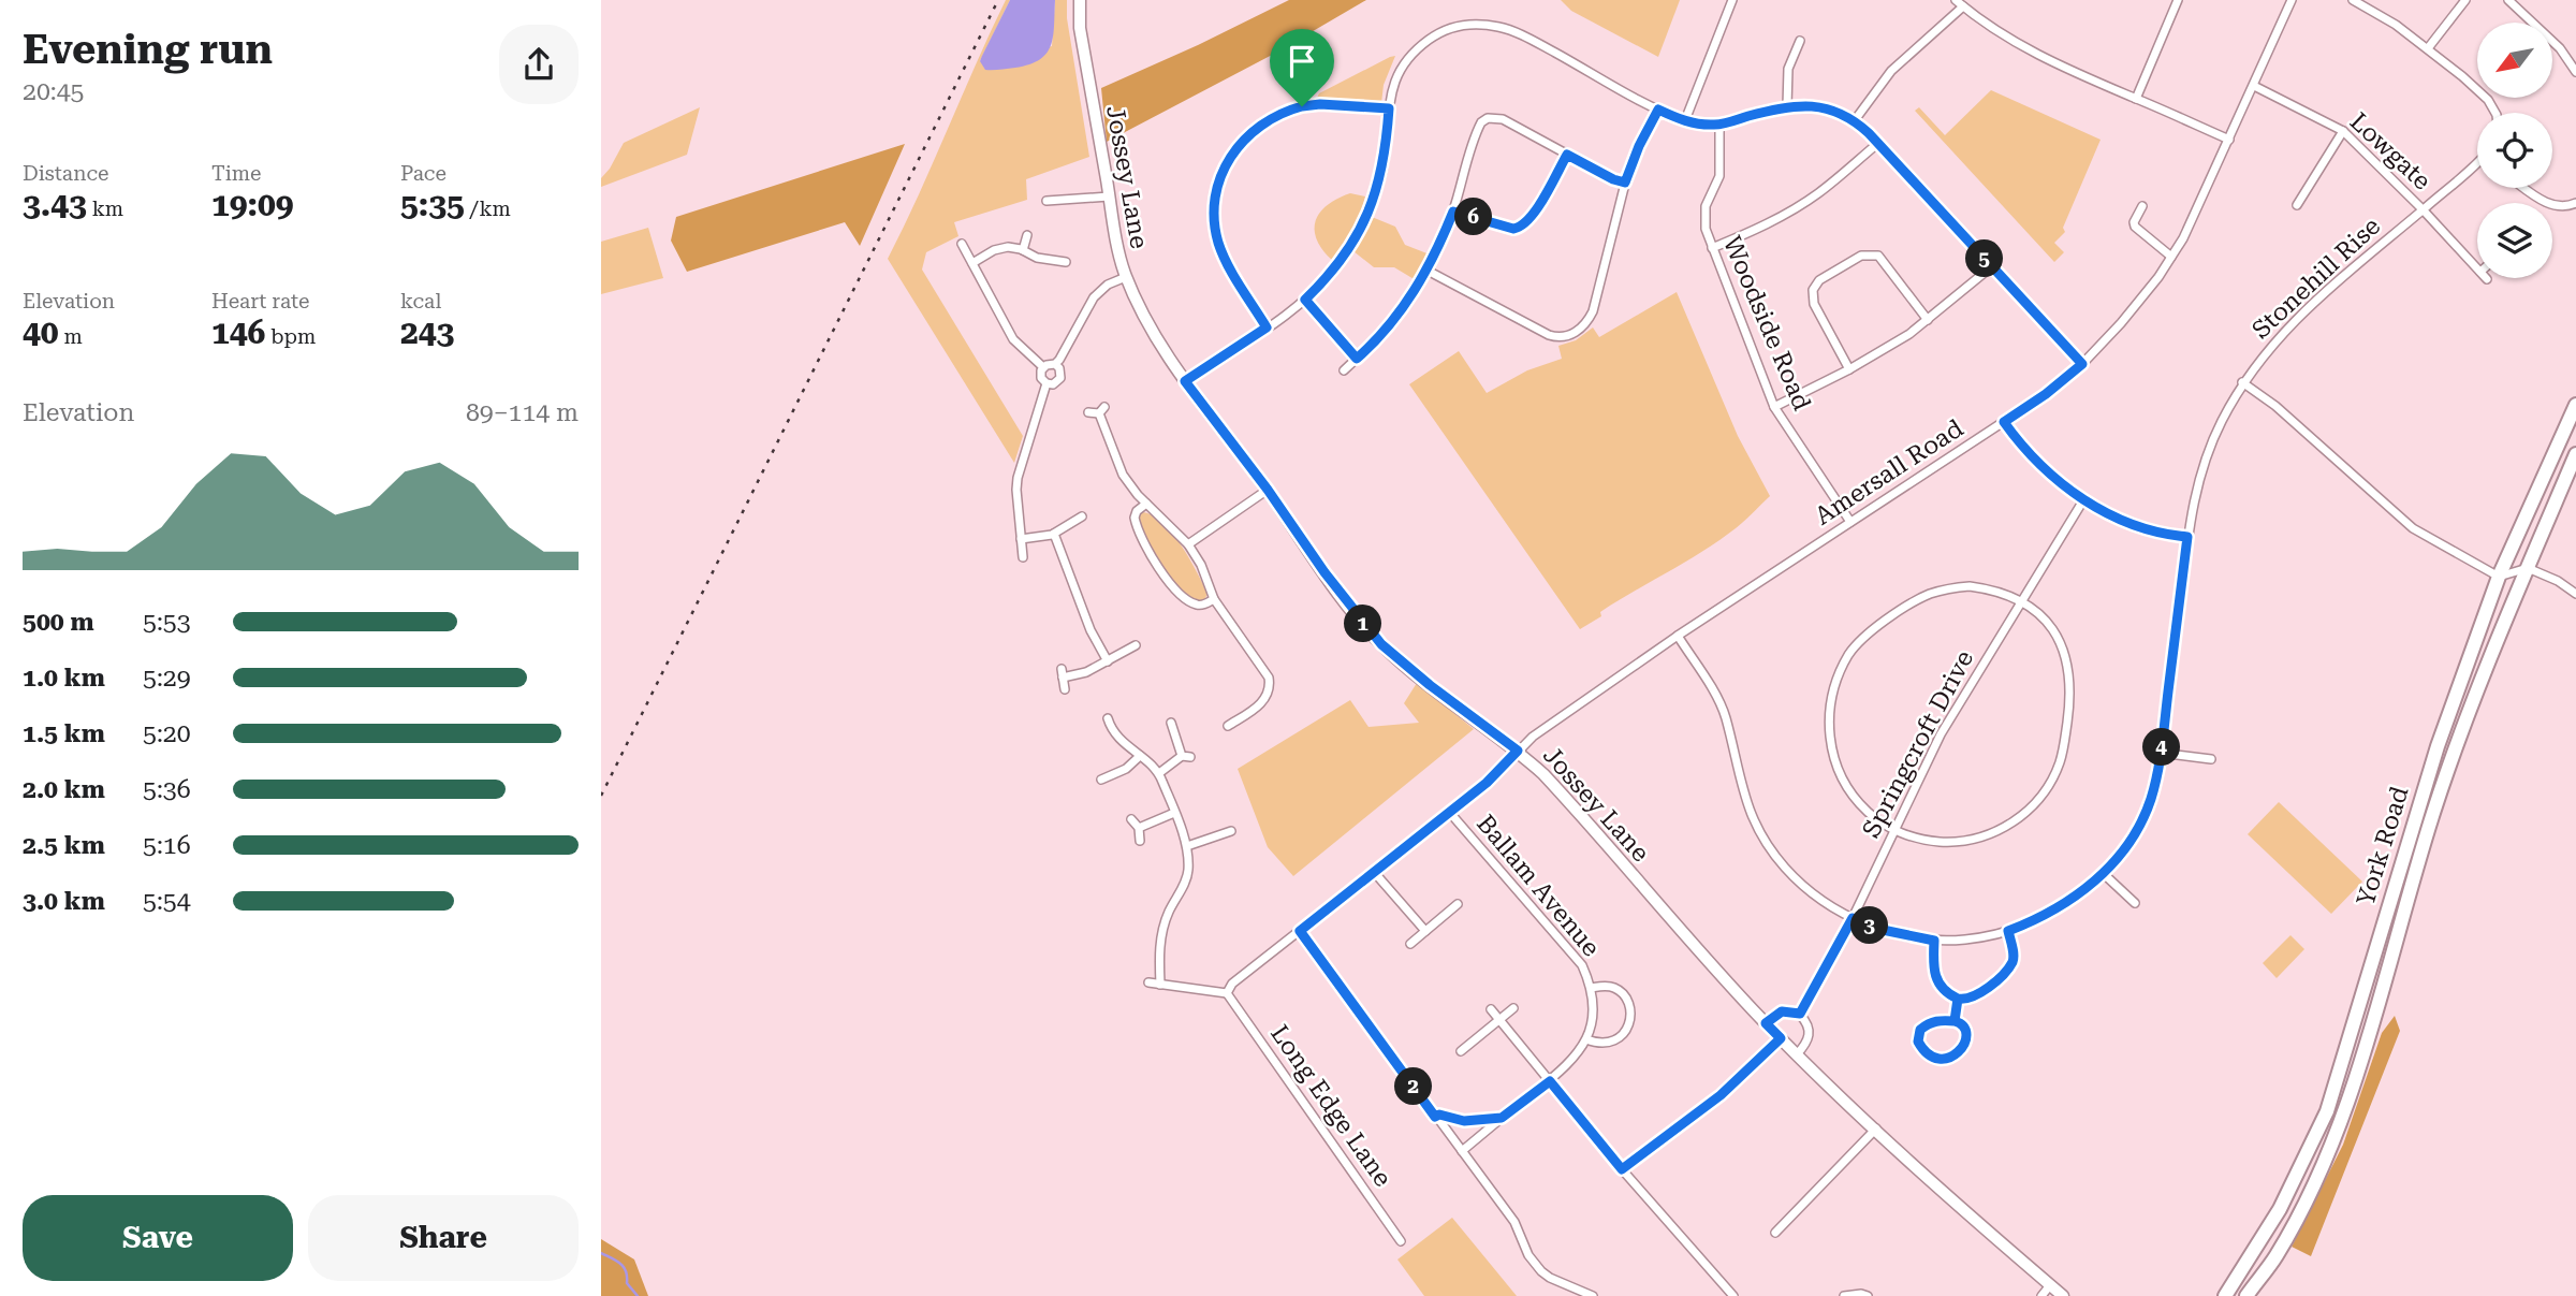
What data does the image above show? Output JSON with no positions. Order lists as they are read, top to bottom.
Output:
{
  "streets": {
    "highway": ["York Road"],
    "street": [
      "Lowgate",
      "Jossey Lane",
      "Stonehill Rise",
      "Woodside Road",
      "Amersall Road",
      "Springcroft Drive",
      "Ballam Avenue",
      "Long Edge Lane"
    ]
  },
  "crossings": [
    ["Lowgate", "Stonehill Rise"],
    ["Lowgate", "Amersall Road"],
    ["Jossey Lane", "Amersall Road"],
    ["Stonehill Rise", "Amersall Road"],
    ["Stonehill Rise", "Springcroft Drive"],
    ["Woodside Road", "Amersall Road"],
    ["Amersall Road", "Ballam Avenue"],
    ["Amersall Road", "Long Edge Lane"]
  ],
  "north": "bottom left",
  "page": {
    "heading": ["Evening run", "20:45"],
    "stats": [
      ["Distance", "3.43 km"],
      ["Time", "19:09"],
      ["Pace", "5:35 /km"],
      ["Elevation", "40 m"],
      ["Heart rate", "146 bpm"],
      ["kcal", "243"]
    ],
    "pins": [
      "6",
      "5",
      "1",
      "4",
      "3",
      "2"
    ],
    "chart": ["Elevation", "89–114 m"],
    "list": [
      {
        "name": "500 m",
        "note": "5:53"
      },
      {
        "name": "1.0 km",
        "note": "5:29"
      },
      {
        "name": "1.5 km",
        "note": "5:20"
      },
      {
        "name": "2.0 km",
        "note": "5:36"
      },
      {
        "name": "2.5 km",
        "note": "5:16"
      },
      {
        "name": "3.0 km",
        "note": "5:54"
      }
    ],
    "buttons": ["Save", "Share"]
  }
}
